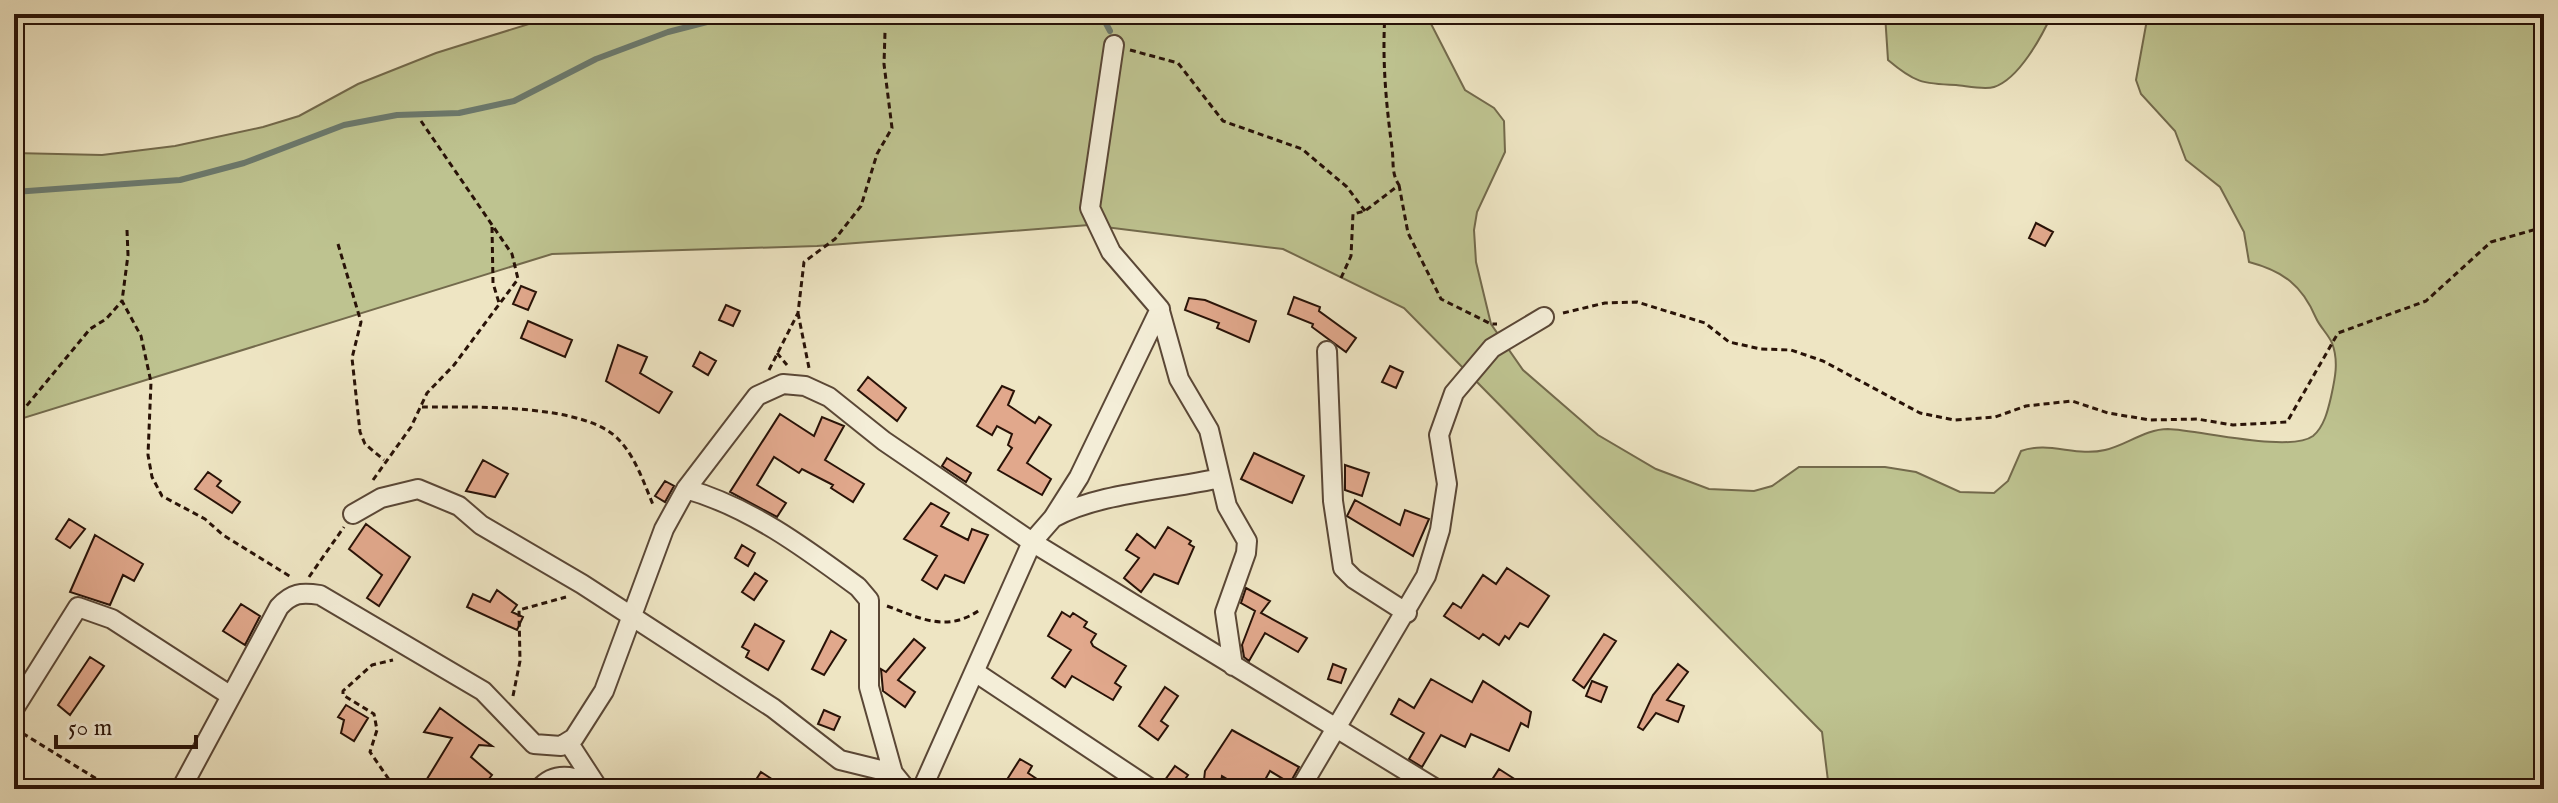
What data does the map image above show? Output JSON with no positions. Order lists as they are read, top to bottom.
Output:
{
  "scale_bar": "50 m"
}
